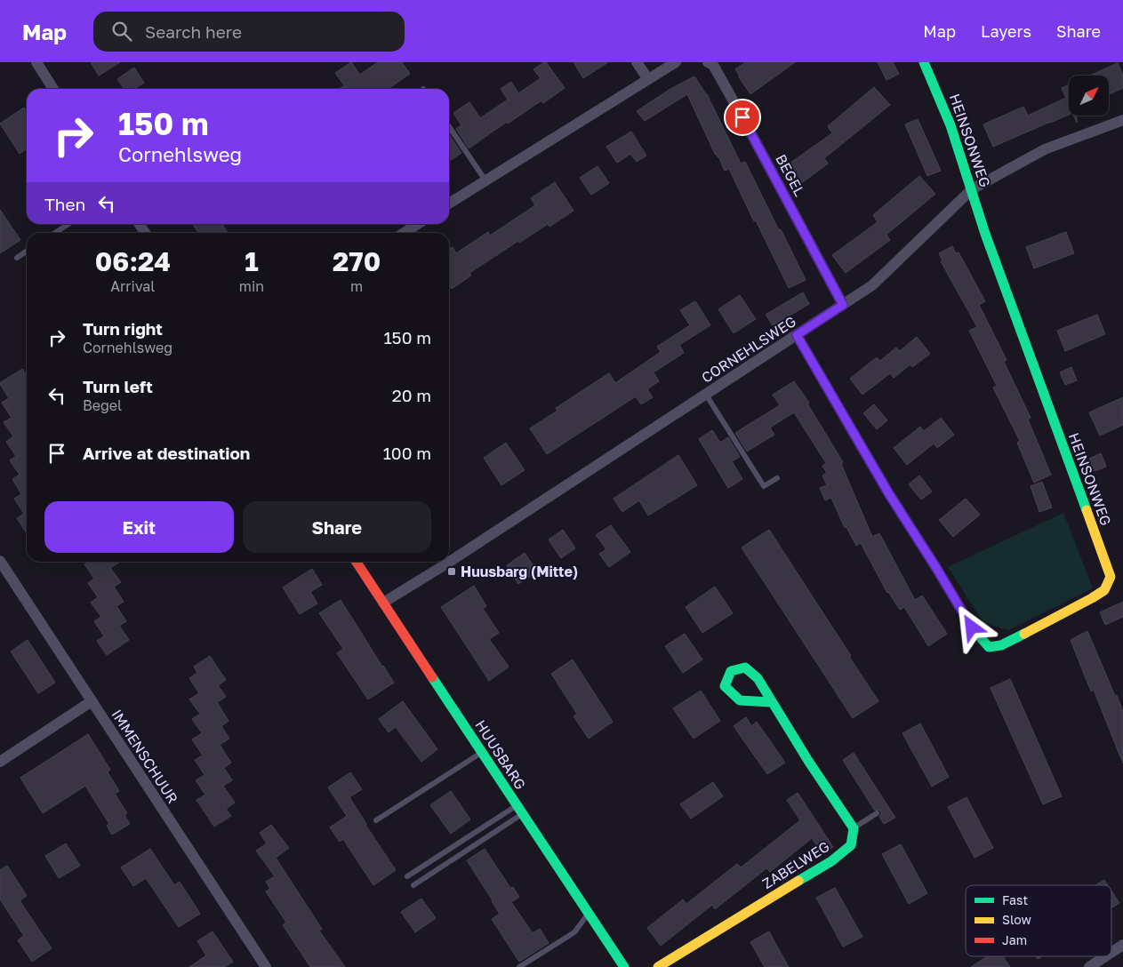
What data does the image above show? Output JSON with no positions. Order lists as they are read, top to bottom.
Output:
{
  "streets": {
    "street": [
      "HEINSONWEG",
      "BEGEL",
      "CORNEHLSWEG",
      "HUUSBARG",
      "IMMENSCHUUR",
      "ZABELWEG"
    ]
  },
  "crossings": [
    ["HEINSONWEG", "CORNEHLSWEG"],
    ["BEGEL", "CORNEHLSWEG"],
    ["CORNEHLSWEG", "HUUSBARG"]
  ],
  "places": {
    "transit": ["Huusbarg (Mitte)"]
  },
  "legend": ["Fast", "Slow", "Jam"],
  "north": "top right",
  "page": {
    "header": "Map",
    "search": "Search here",
    "nav": ["Map", "Layers", "Share"],
    "turn": ["150 m", "Cornehlsweg"],
    "then": "Then",
    "eta": [
      "06:24",
      "Arrival",
      "1",
      "min",
      "270",
      "m"
    ],
    "list": [
      {
        "name": "Turn right",
        "note": "Cornehlsweg",
        "value": "150 m"
      },
      {
        "name": "Turn left",
        "note": "Begel",
        "value": "20 m"
      },
      {
        "name": "Arrive at destination",
        "value": "100 m"
      }
    ],
    "buttons": ["Exit", "Share"]
  }
}
